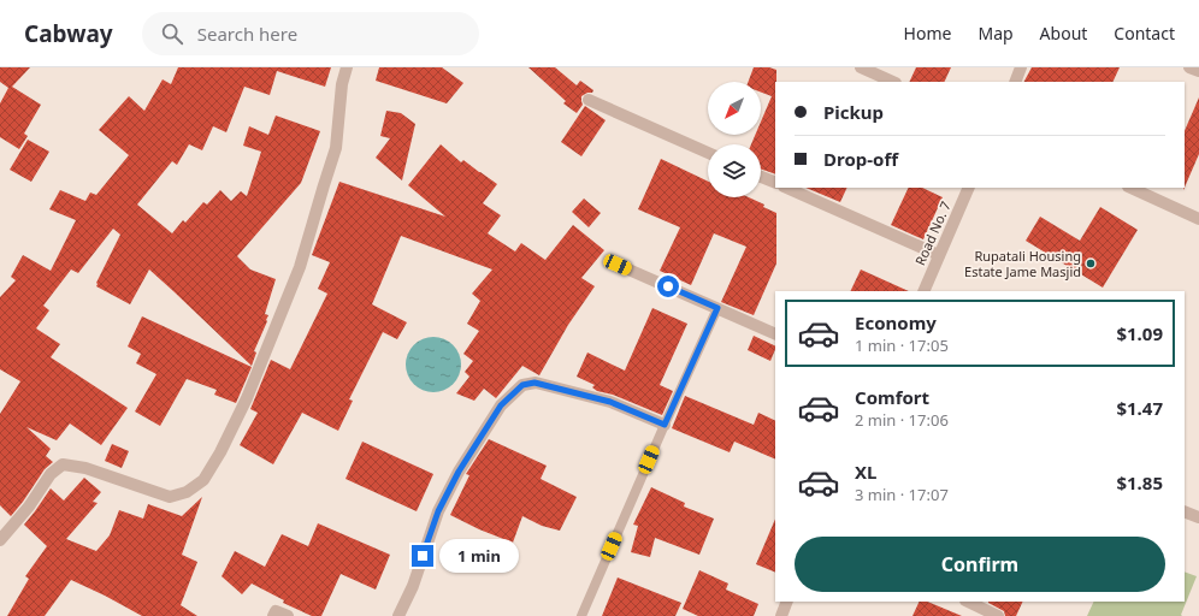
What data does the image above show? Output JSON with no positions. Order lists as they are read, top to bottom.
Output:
{
  "streets": {
    "street": ["Road No. 7"]
  },
  "places": ["Rupatali Housing Estate Jame Masjid"],
  "north": "bottom left",
  "page": {
    "header": "Cabway",
    "search": "Search here",
    "nav": [
      "Home",
      "Map",
      "About",
      "Contact"
    ],
    "banner": ["Pickup", "Drop-off"],
    "list": [
      {
        "name": "Economy",
        "note": "1 min · 17:05",
        "value": "$1.09"
      },
      {
        "name": "Comfort",
        "note": "2 min · 17:06",
        "value": "$1.47"
      },
      {
        "name": "XL",
        "note": "3 min · 17:07",
        "value": "$1.85"
      }
    ],
    "buttons": "Confirm",
    "bubble": "1 min"
  }
}
